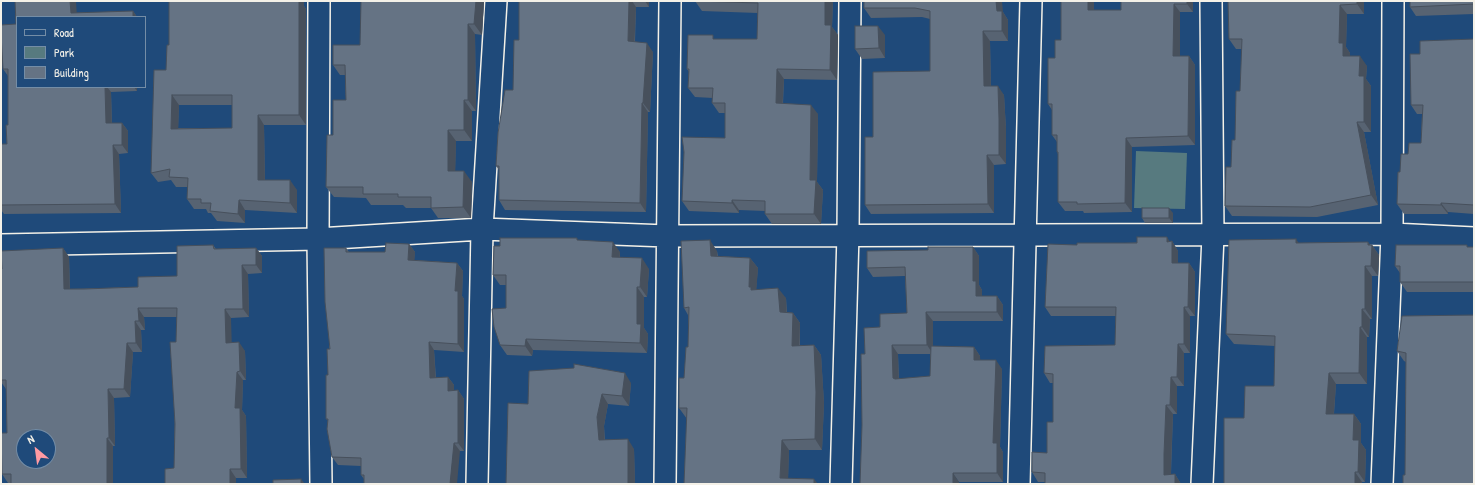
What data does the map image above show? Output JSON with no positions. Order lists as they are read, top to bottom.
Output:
{
  "legend": ["Road", "Park", "Building"],
  "north": "top left"
}
